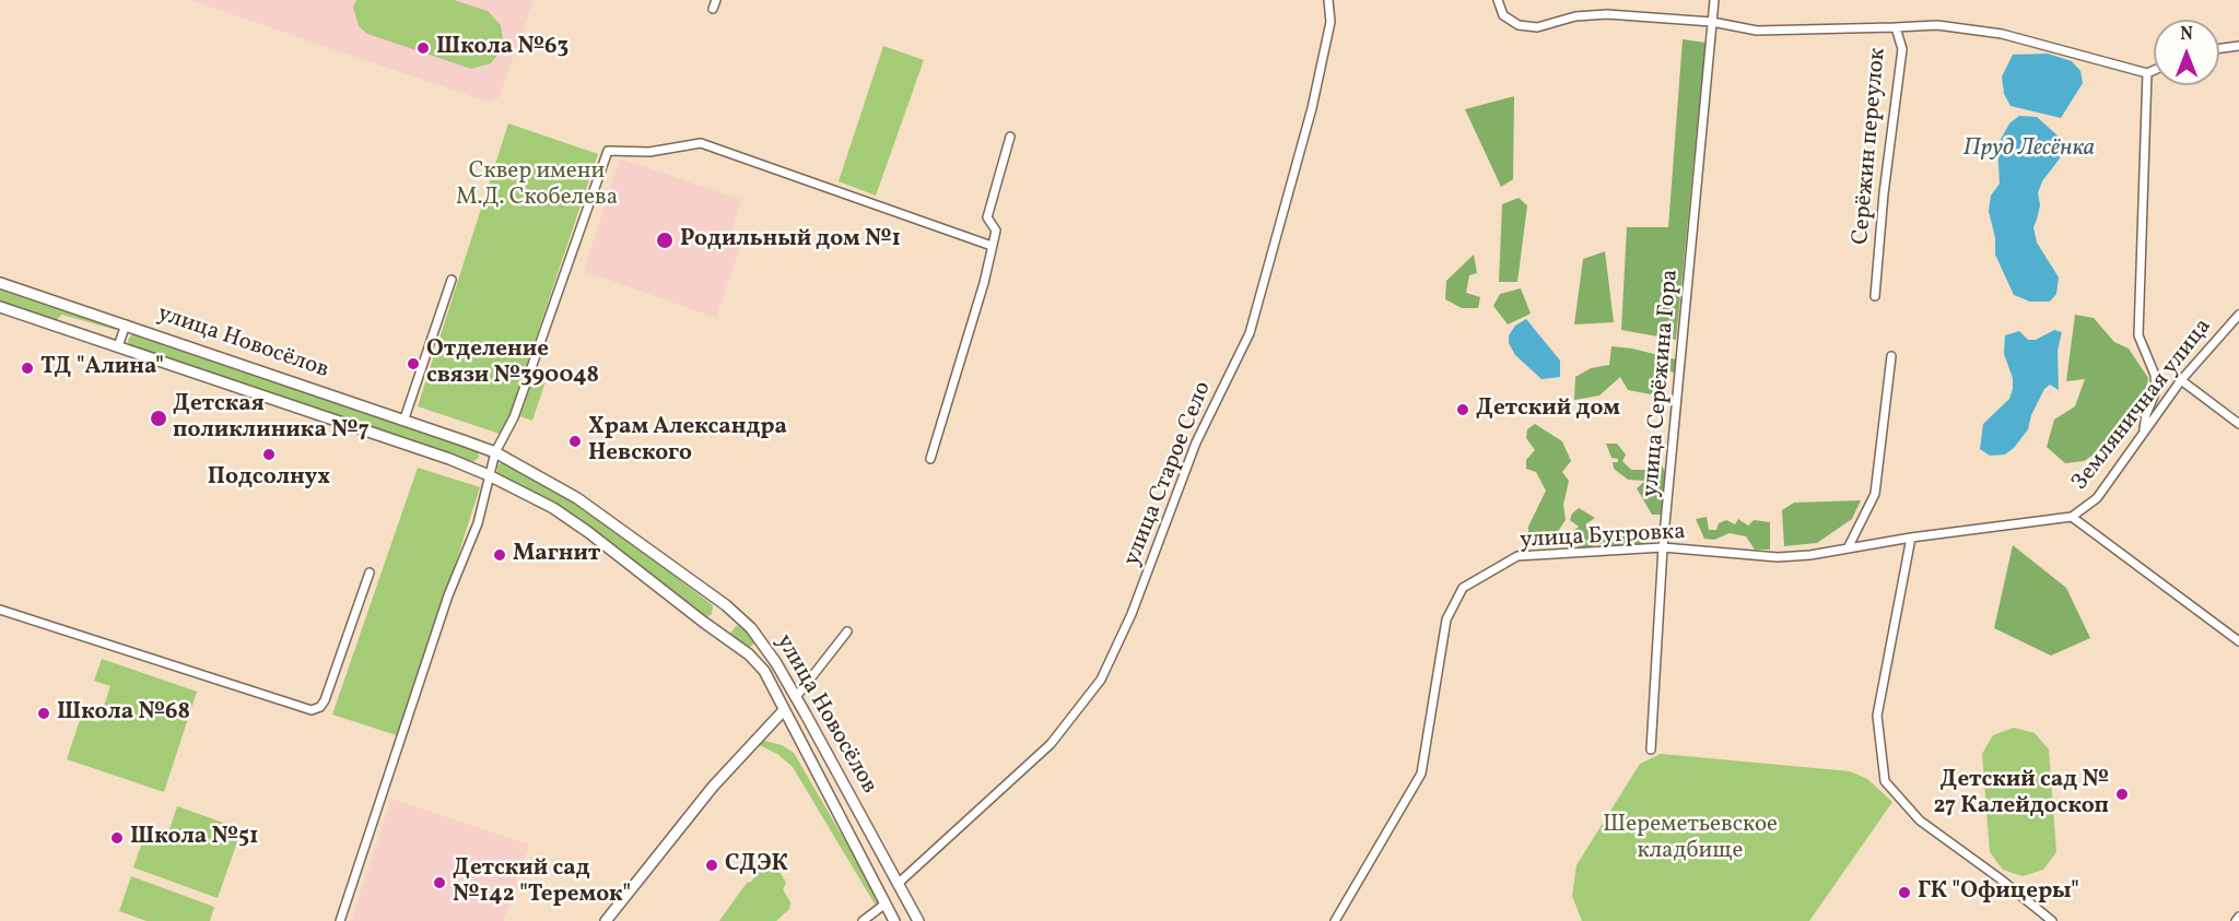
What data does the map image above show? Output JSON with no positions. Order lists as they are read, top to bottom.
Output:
{
  "streets": {
    "main road": ["улица Новосёлов"],
    "street": [
      "Серёжин переулок",
      "улица Серёжина Гора",
      "Земляничная улица",
      "улица Старое Село",
      "улица Бугровка"
    ]
  },
  "crossings": [
    ["Серёжин переулок", "улица Серёжина Гора"],
    ["улица Новосёлов", "улица Старое Село"],
    ["улица Серёжина Гора", "улица Бугровка"],
    ["Земляничная улица", "улица Бугровка"]
  ],
  "water": ["Пруд Лесёнка"],
  "parks": ["Сквер имени М.Д. Скобелева", "Шереметьевское кладбище"],
  "places": [
    "Школа №63",
    "Родильный дом №1",
    "Отделение связи №390048",
    "ТД \"Алина\"",
    "Детский дом",
    "Детская поликлиника №7",
    "Храм Александра Невского",
    "Подсолнух",
    "Магнит",
    "Школа №68",
    "Детский сад № 27 Калейдоскоп",
    "Школа №51",
    "СДЭК",
    "Детский сад №142 \"Теремок\"",
    "ГК \"Офицеры\""
  ],
  "north": "top"
}
